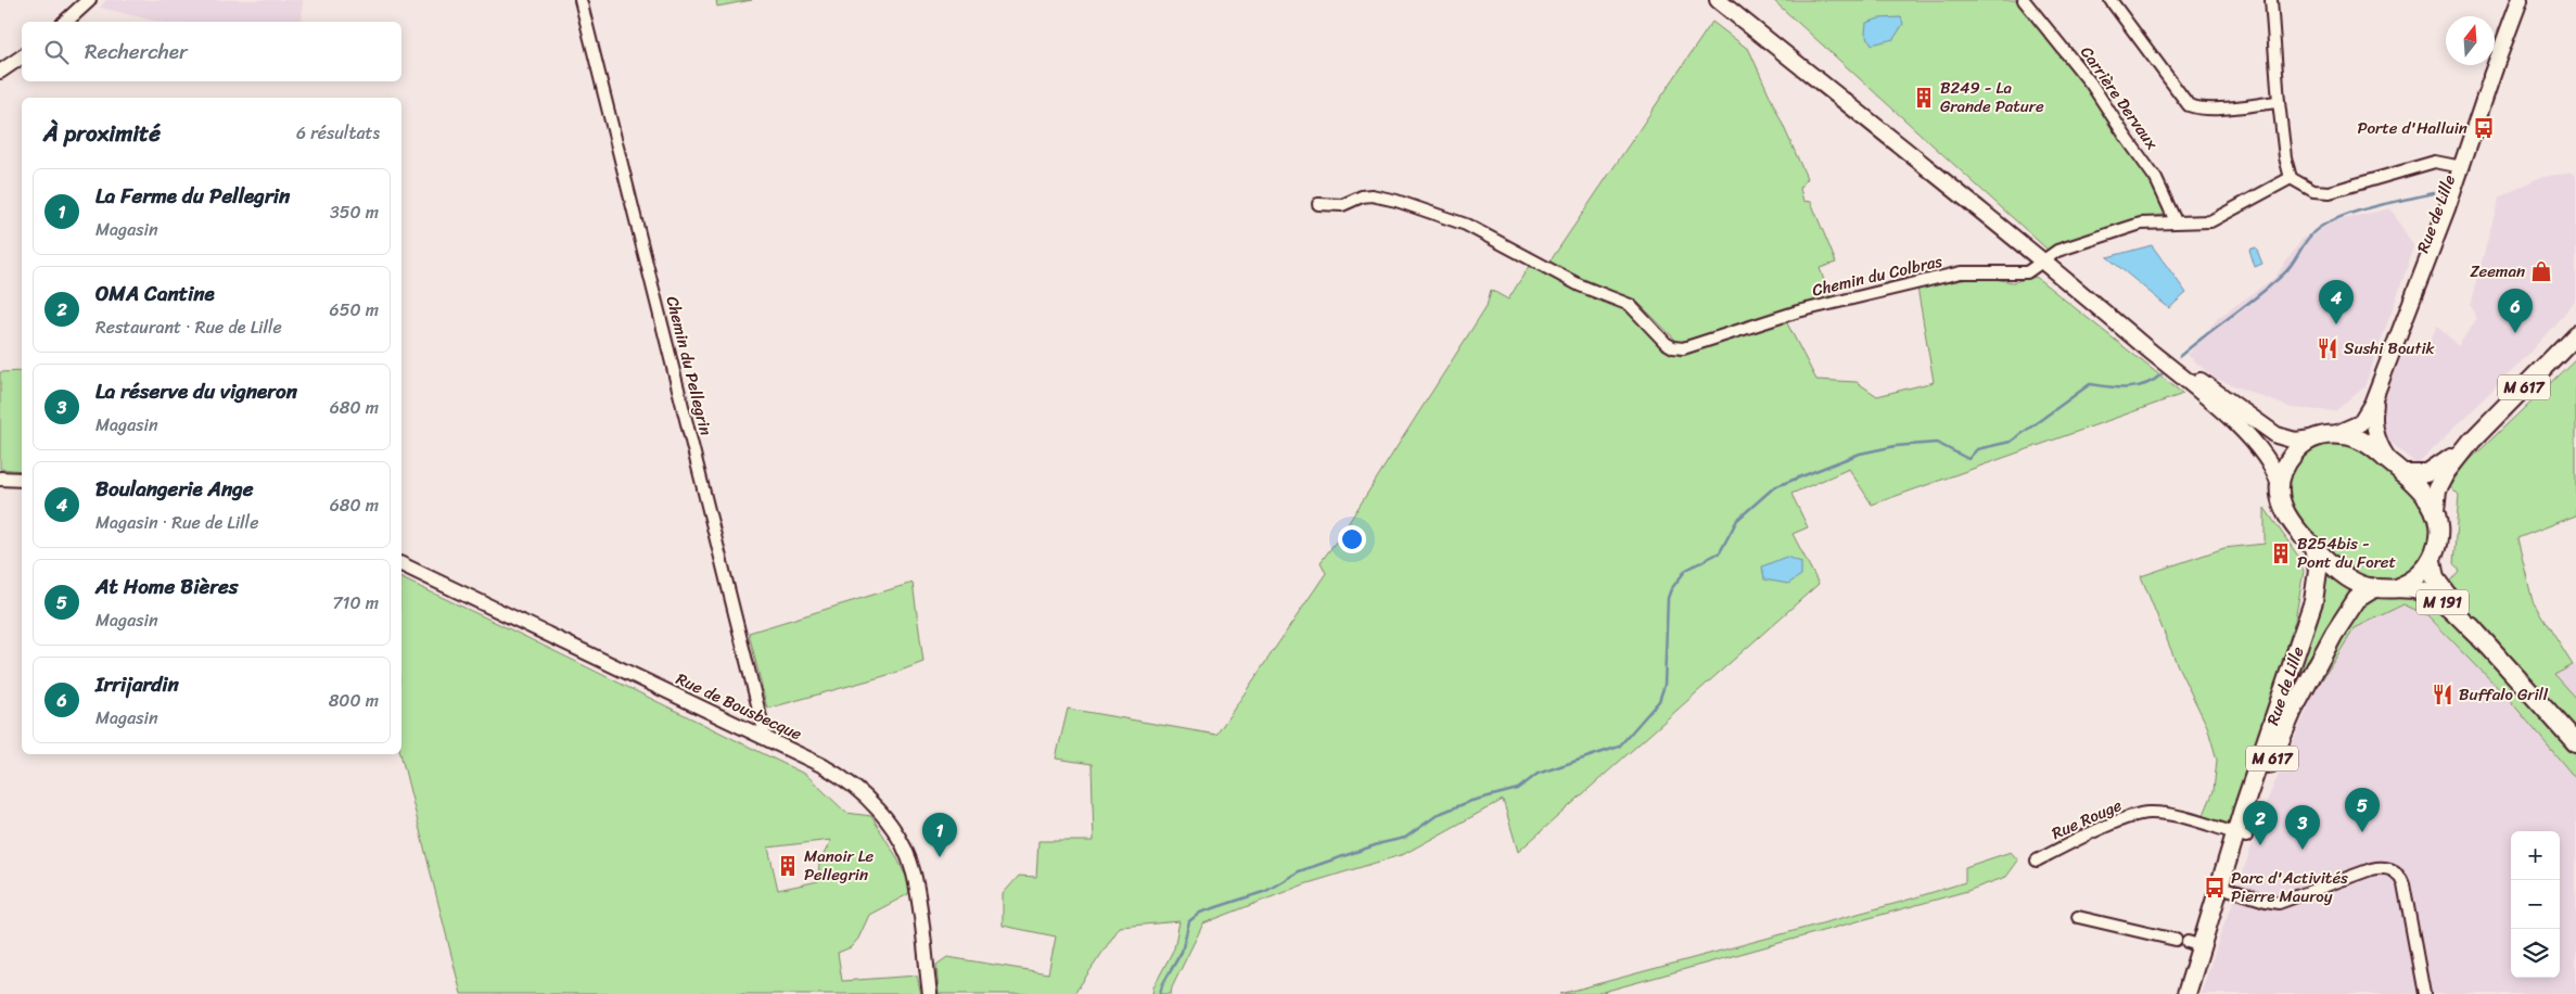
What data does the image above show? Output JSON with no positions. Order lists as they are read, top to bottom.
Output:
{
  "streets": {
    "main road": ["Rue de Lille", "M 617", "M 191"],
    "street": [
      "Carrière Dervaux",
      "Chemin du Colbras",
      "Chemin du Pellegrin",
      "Rue de Bousbecque",
      "Rue Rouge"
    ]
  },
  "crossings": [
    ["Carrière Dervaux", "Chemin du Colbras"],
    ["Rue de Lille", "M 617"],
    ["Rue de Lille", "M 191"],
    ["Rue de Lille", "Rue Rouge"],
    ["Chemin du Pellegrin", "Rue de Bousbecque"],
    ["M 617", "M 191"]
  ],
  "places": {
    "building": ["B249 - La Grande Pature", "B254bis - Pont du Foret", "Manoir Le Pellegrin"],
    "bus stop": ["Porte d'Halluin", "Parc d'Activités Pierre Mauroy"],
    "shop": ["Zeeman"],
    "restaurant": ["Sushi Boutik", "Buffalo Grill"]
  },
  "north": "top",
  "page": {
    "search": "Rechercher",
    "heading": ["À proximité", "6 résultats"],
    "list": [
      {
        "mark": "1",
        "name": "La Ferme du Pellegrin",
        "note": "Magasin",
        "value": "350 m"
      },
      {
        "mark": "2",
        "name": "OMA Cantine",
        "note": "Restaurant · Rue de Lille",
        "value": "650 m"
      },
      {
        "mark": "3",
        "name": "La réserve du vigneron",
        "note": "Magasin",
        "value": "680 m"
      },
      {
        "mark": "4",
        "name": "Boulangerie Ange",
        "note": "Magasin · Rue de Lille",
        "value": "680 m"
      },
      {
        "mark": "5",
        "name": "At Home Bières",
        "note": "Magasin",
        "value": "710 m"
      },
      {
        "mark": "6",
        "name": "Irrijardin",
        "note": "Magasin",
        "value": "800 m"
      }
    ],
    "pins": [
      "4",
      "6",
      "5",
      "2",
      "3",
      "1"
    ],
    "map_buttons": ["+", "−"]
  }
}
